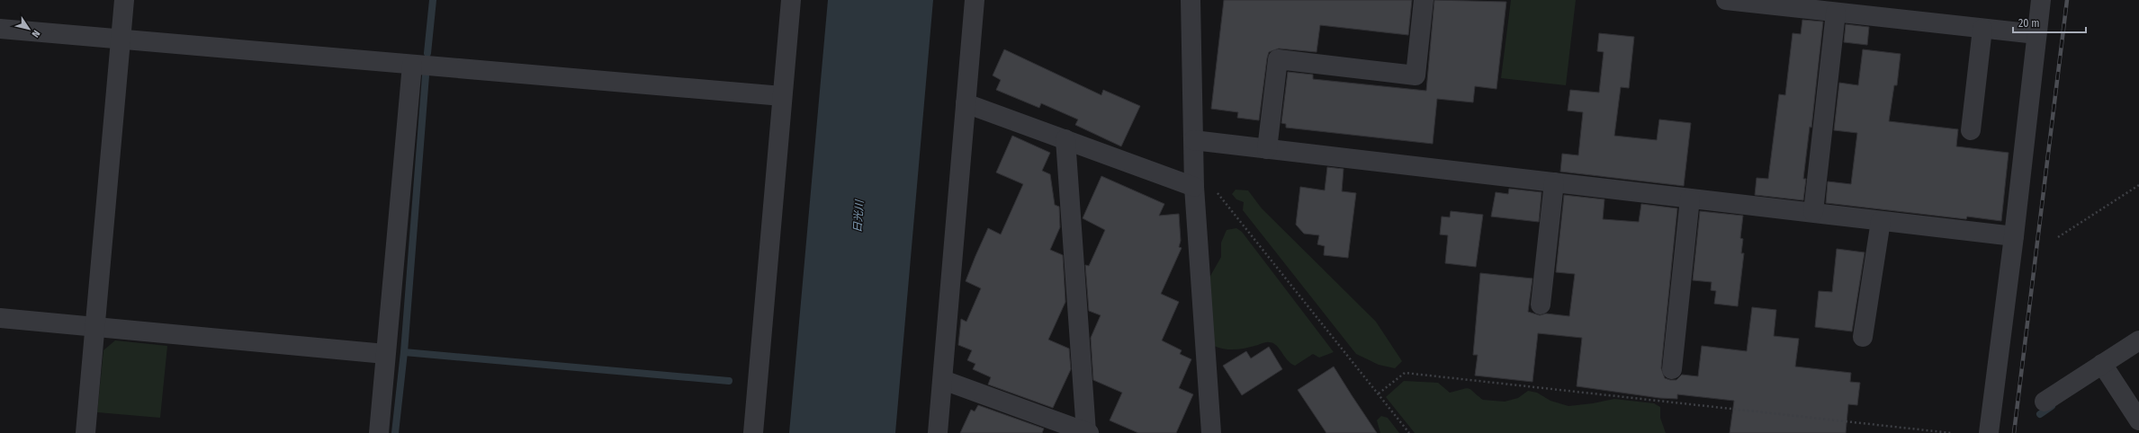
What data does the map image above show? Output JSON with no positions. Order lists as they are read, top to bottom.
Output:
{
  "water": ["日光川"],
  "scale_bar": "20 m",
  "north": "bottom right"
}
